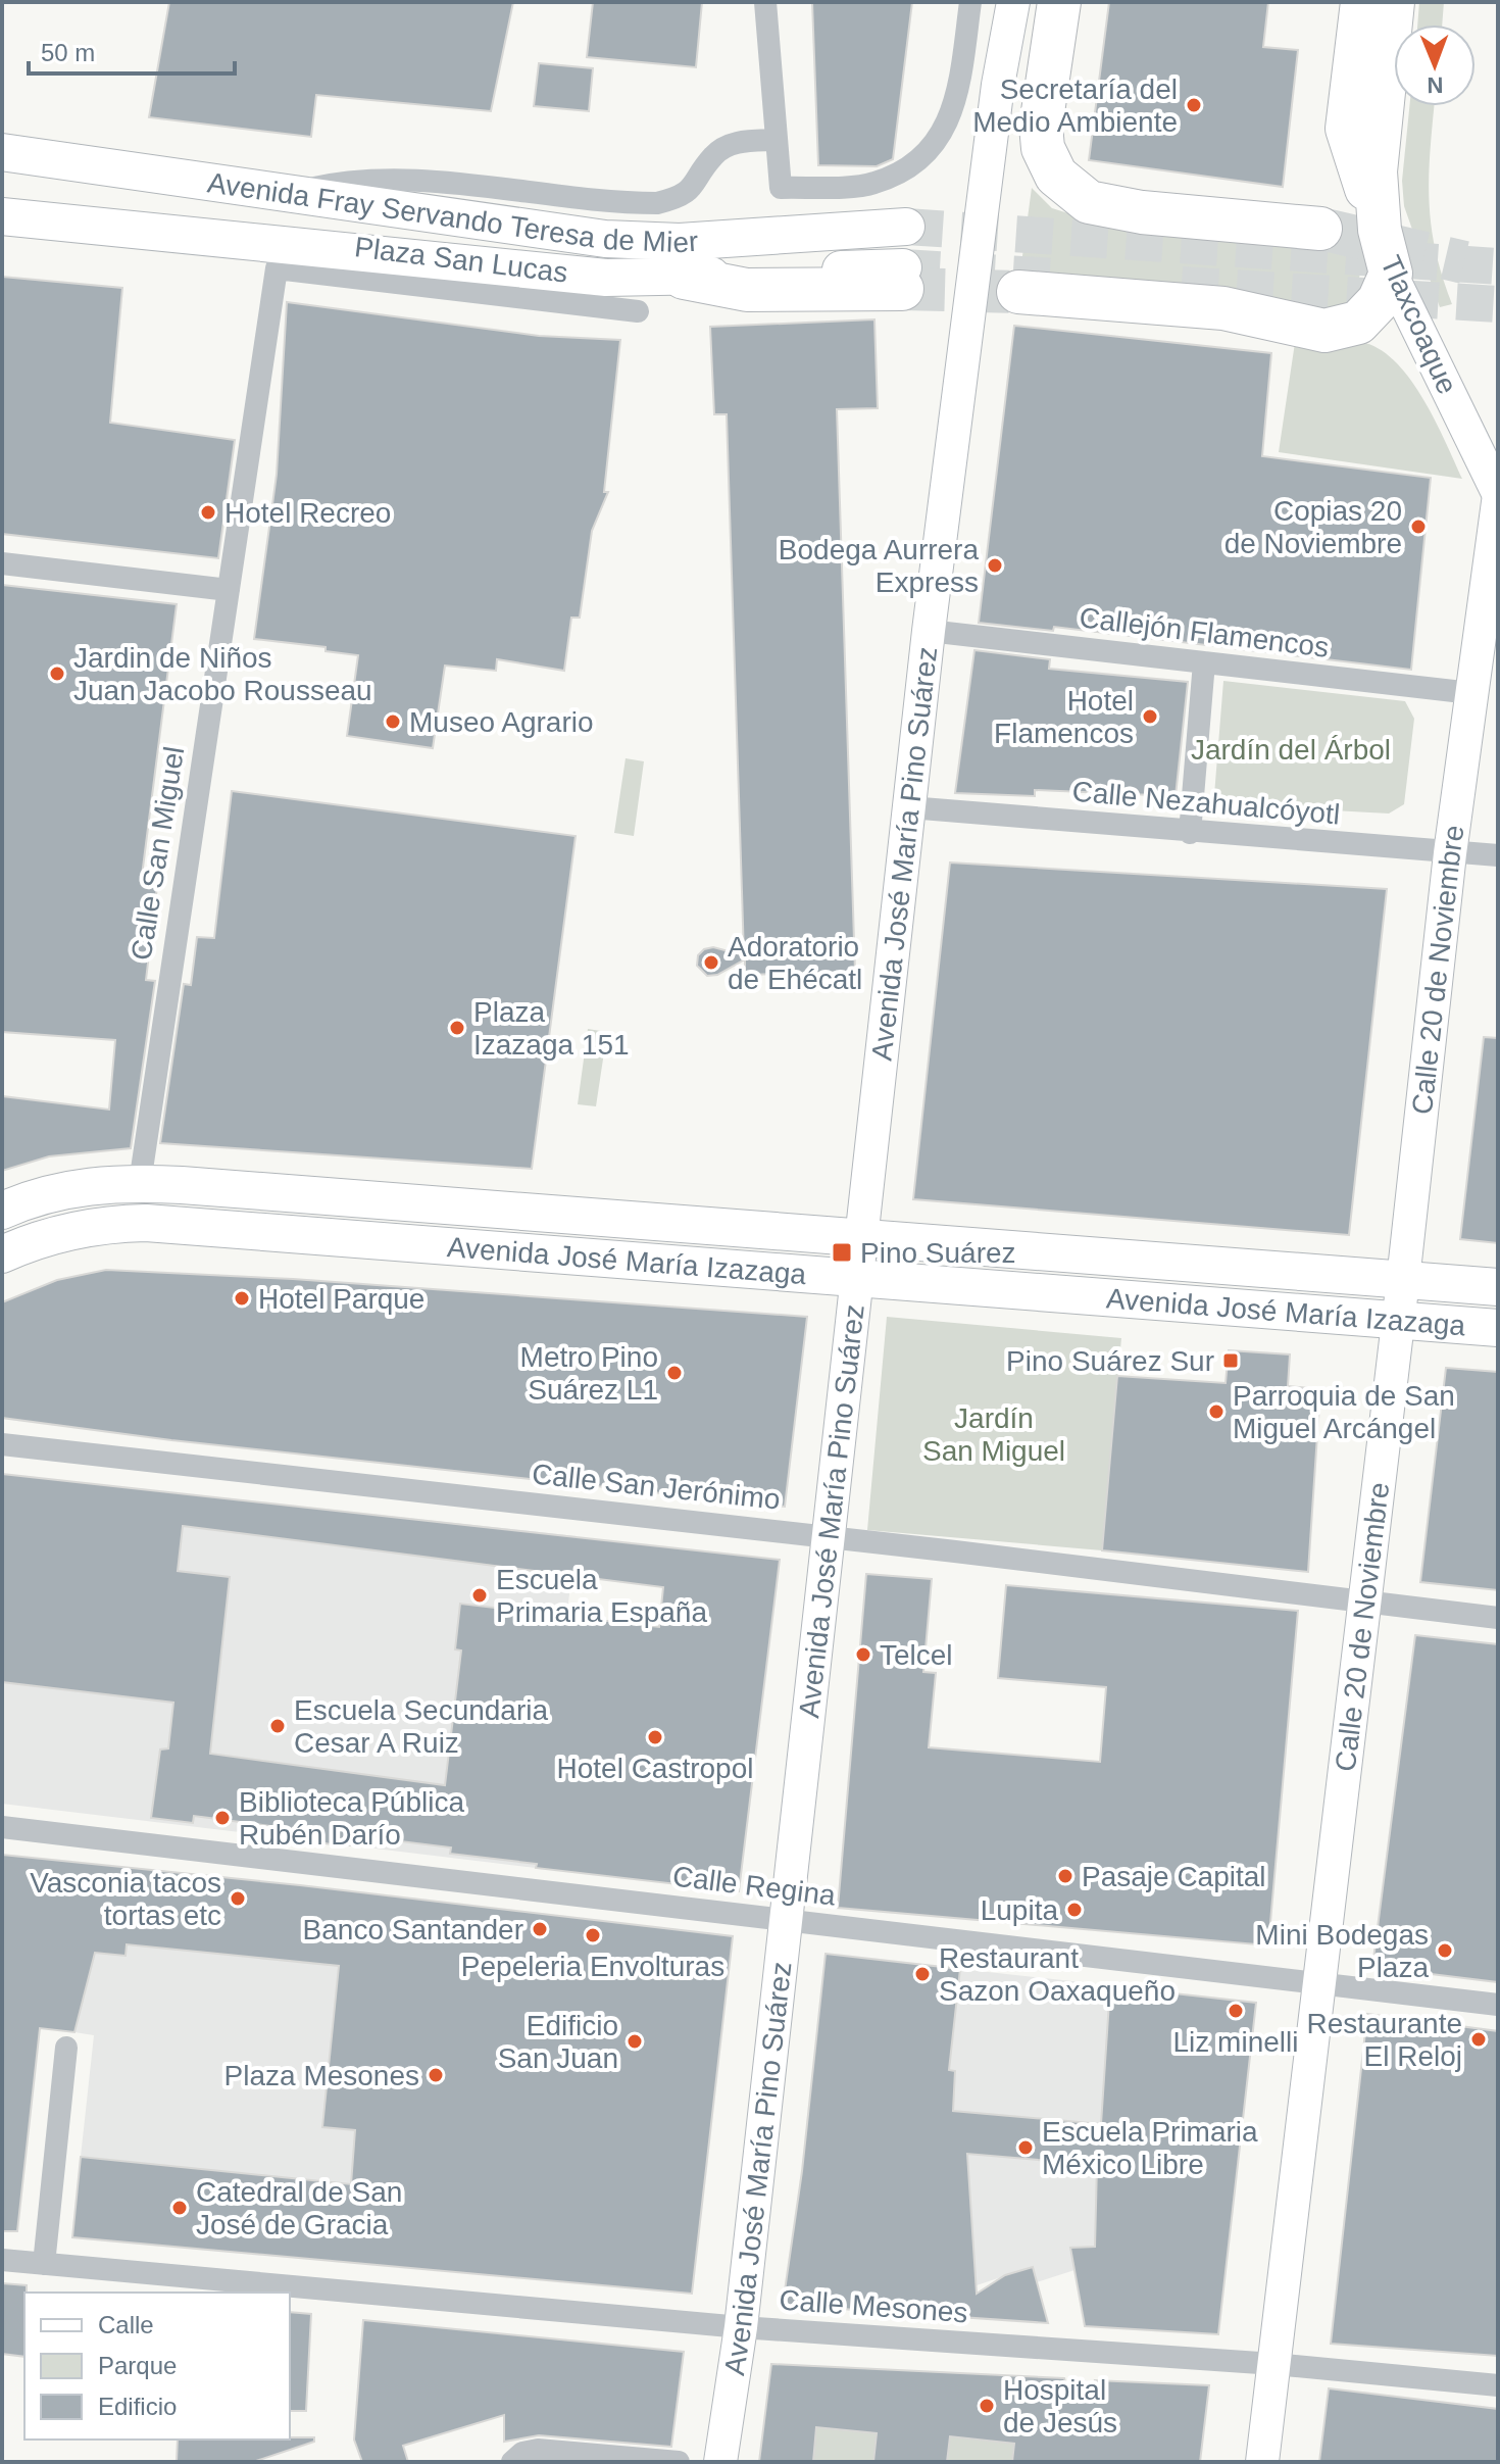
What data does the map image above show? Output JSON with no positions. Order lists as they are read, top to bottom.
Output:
{
  "streets": {
    "highway": ["Tlaxcoaque"],
    "main road": [
      "Avenida Fray Servando Teresa de Mier",
      "Avenida José María Pino Suárez",
      "Calle 20 de Noviembre",
      "Avenida José María Izazaga"
    ],
    "street": [
      "Plaza San Lucas",
      "Callejón Flamencos",
      "Calle Nezahualcóyotl",
      "Calle San Miguel",
      "Calle San Jerónimo",
      "Calle Regina",
      "Calle Mesones"
    ]
  },
  "crossings": [
    ["Avenida Fray Servando Teresa de Mier", "Plaza San Lucas"],
    ["Avenida Fray Servando Teresa de Mier", "Calle San Miguel"],
    ["Plaza San Lucas", "Calle San Miguel"],
    ["Callejón Flamencos", "Avenida José María Pino Suárez"],
    ["Callejón Flamencos", "Calle 20 de Noviembre"],
    ["Calle Nezahualcóyotl", "Avenida José María Pino Suárez"],
    ["Calle Nezahualcóyotl", "Calle 20 de Noviembre"],
    ["Calle San Miguel", "Avenida José María Izazaga"],
    ["Avenida José María Pino Suárez", "Avenida José María Izazaga"],
    ["Avenida José María Pino Suárez", "Calle San Jerónimo"],
    ["Avenida José María Pino Suárez", "Calle Regina"],
    ["Avenida José María Pino Suárez", "Calle Mesones"],
    ["Calle 20 de Noviembre", "Avenida José María Izazaga"],
    ["Calle 20 de Noviembre", "Calle San Jerónimo"],
    ["Calle 20 de Noviembre", "Calle Regina"],
    ["Calle 20 de Noviembre", "Calle Mesones"]
  ],
  "parks": ["Jardín del Árbol", "Jardín San Miguel"],
  "places": {
    "other": [
      "Secretaría del Medio Ambiente",
      "Hotel Recreo",
      "Copias 20 de Noviembre",
      "Bodega Aurrera Express",
      "Jardin de Niños Juan Jacobo Rousseau",
      "Hotel Flamencos",
      "Museo Agrario",
      "Adoratorio de Ehécatl",
      "Plaza Izazaga 151",
      "Hotel Parque",
      "Metro Pino Suárez L1",
      "Parroquia de San Miguel Arcángel",
      "Escuela Primaria España",
      "Telcel",
      "Escuela Secundaria Cesar A Ruiz",
      "Hotel Castropol",
      "Biblioteca Pública Rubén Darío",
      "Pasaje Capital",
      "Vasconia tacos tortas etc",
      "Lupita",
      "Banco Santander",
      "Pepeleria Envolturas",
      "Mini Bodegas Plaza",
      "Restaurant Sazon Oaxaqueño",
      "Liz minelli",
      "Restaurante El Reloj",
      "Edificio San Juan",
      "Plaza Mesones",
      "Escuela Primaria México Libre",
      "Catedral de San José de Gracia",
      "Hospital de Jesús"
    ],
    "transit": ["Pino Suárez", "Pino Suárez Sur"]
  },
  "legend": ["Calle", "Parque", "Edificio"],
  "scale_bar": "50 m",
  "north": "bottom"
}
